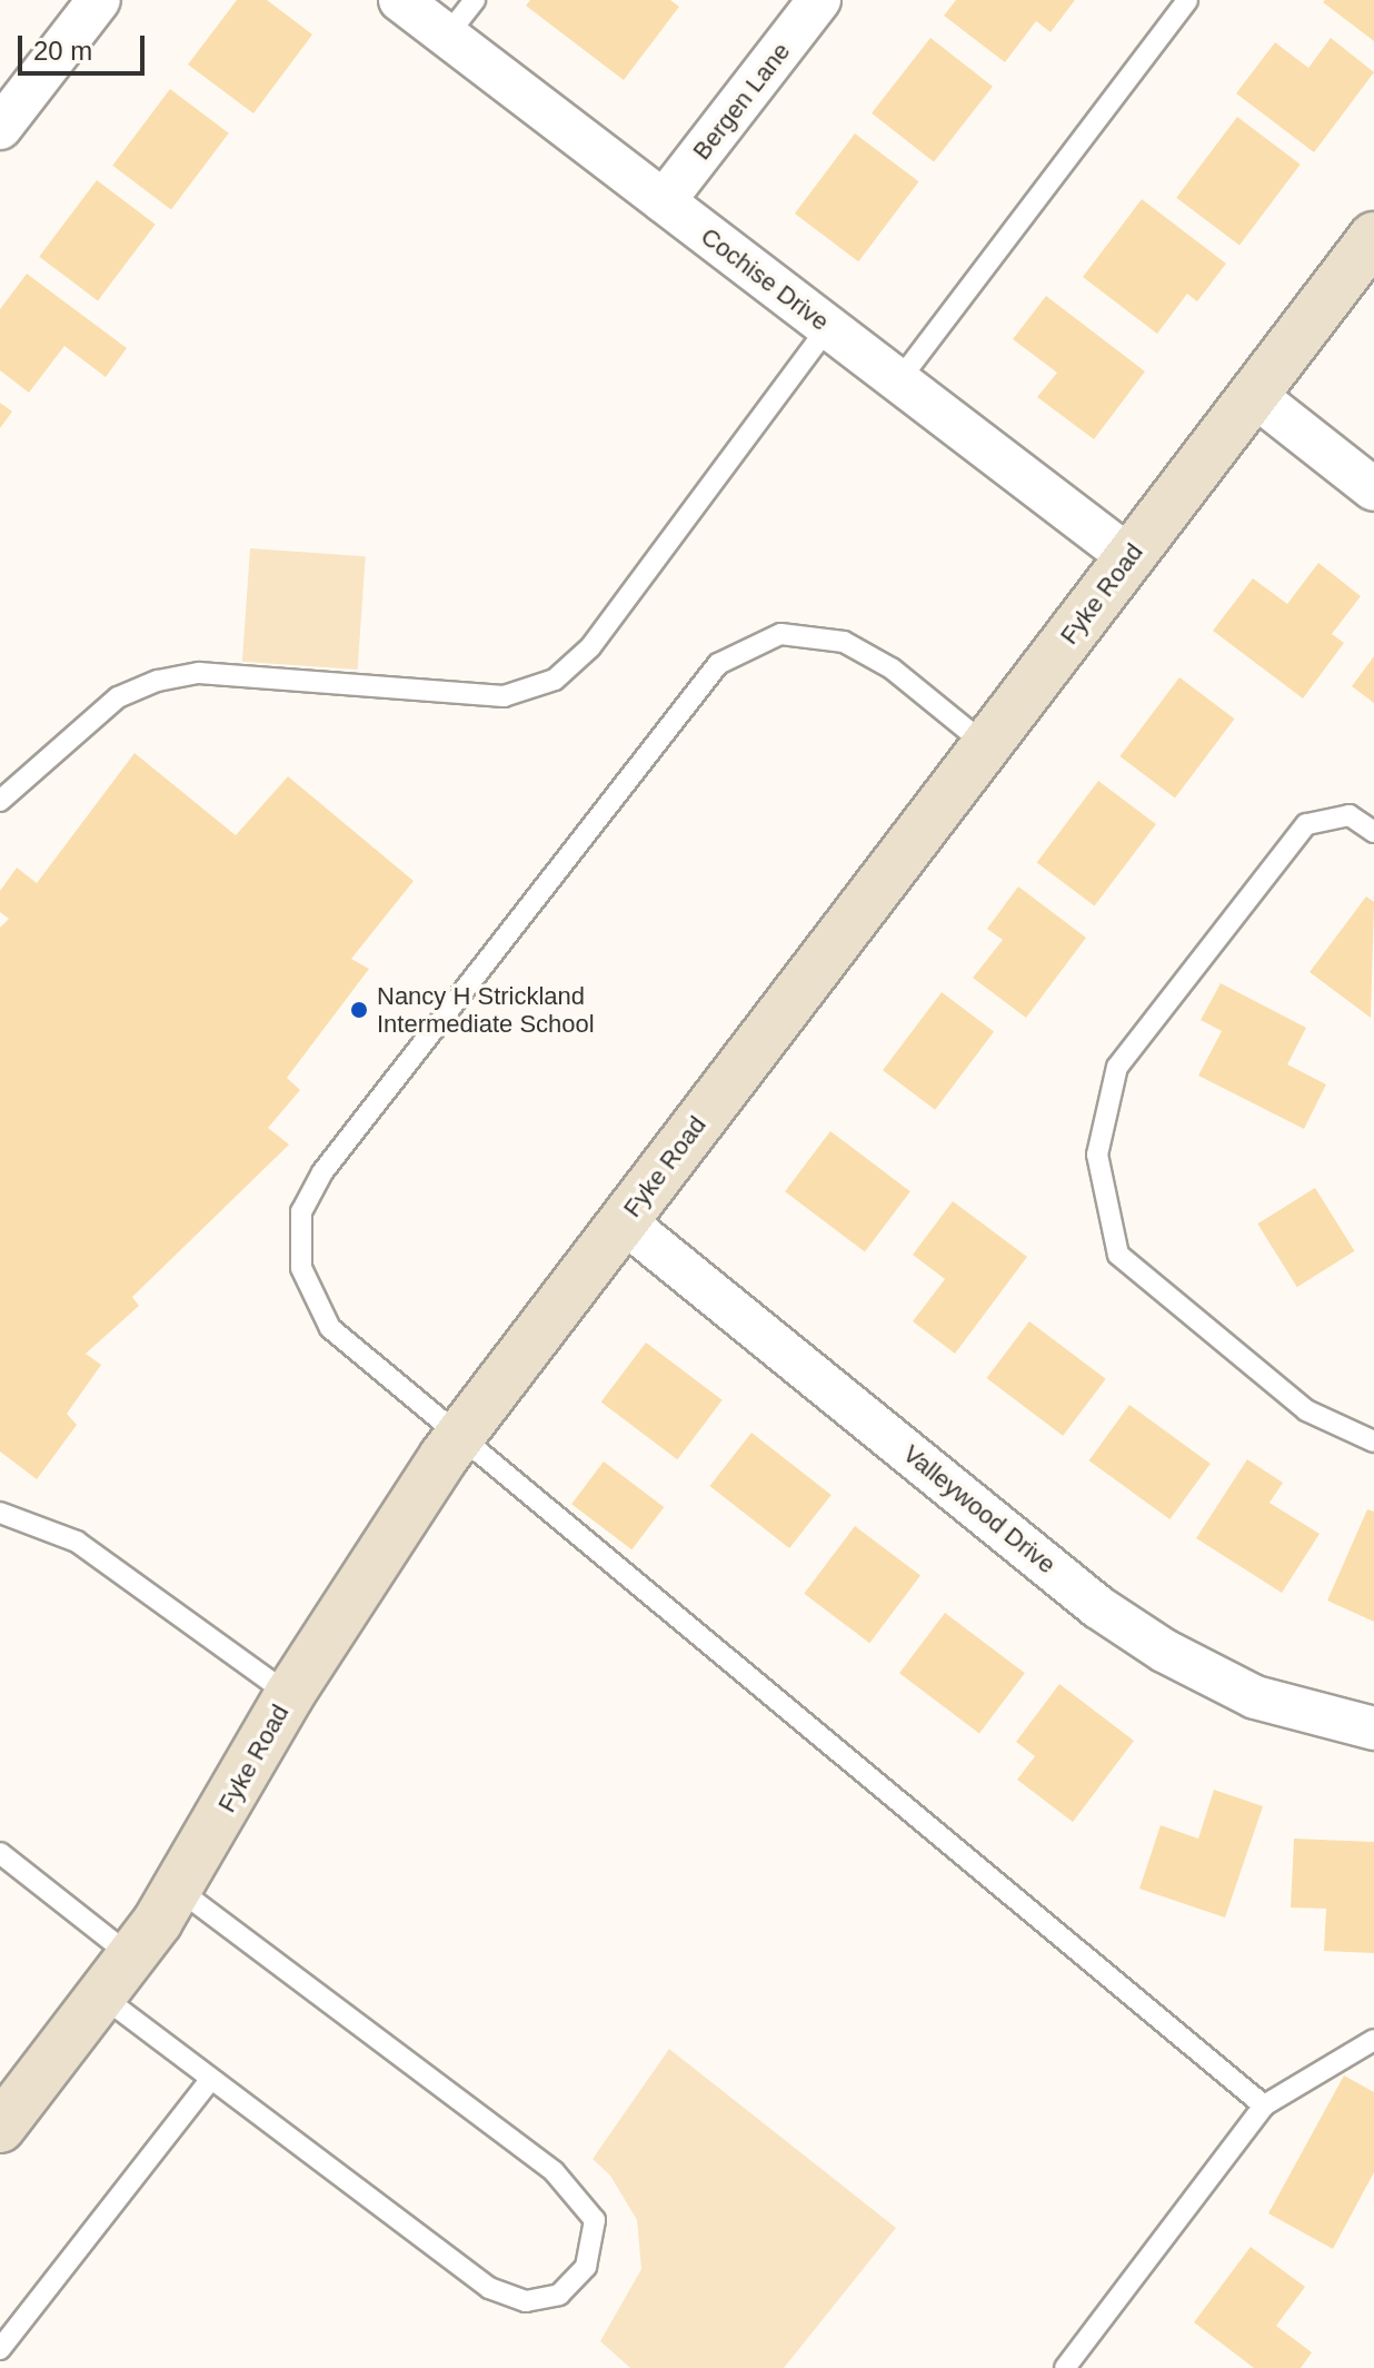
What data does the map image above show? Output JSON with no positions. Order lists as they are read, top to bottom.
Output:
{
  "streets": {
    "street": [
      "Bergen Lane",
      "Cochise Drive",
      "Fyke Road",
      "Valleywood Drive"
    ]
  },
  "crossings": [
    ["Bergen Lane", "Cochise Drive"],
    ["Cochise Drive", "Fyke Road"],
    ["Fyke Road", "Valleywood Drive"]
  ],
  "places": ["Nancy H Strickland Intermediate School"],
  "scale_bar": "20 m"
}
